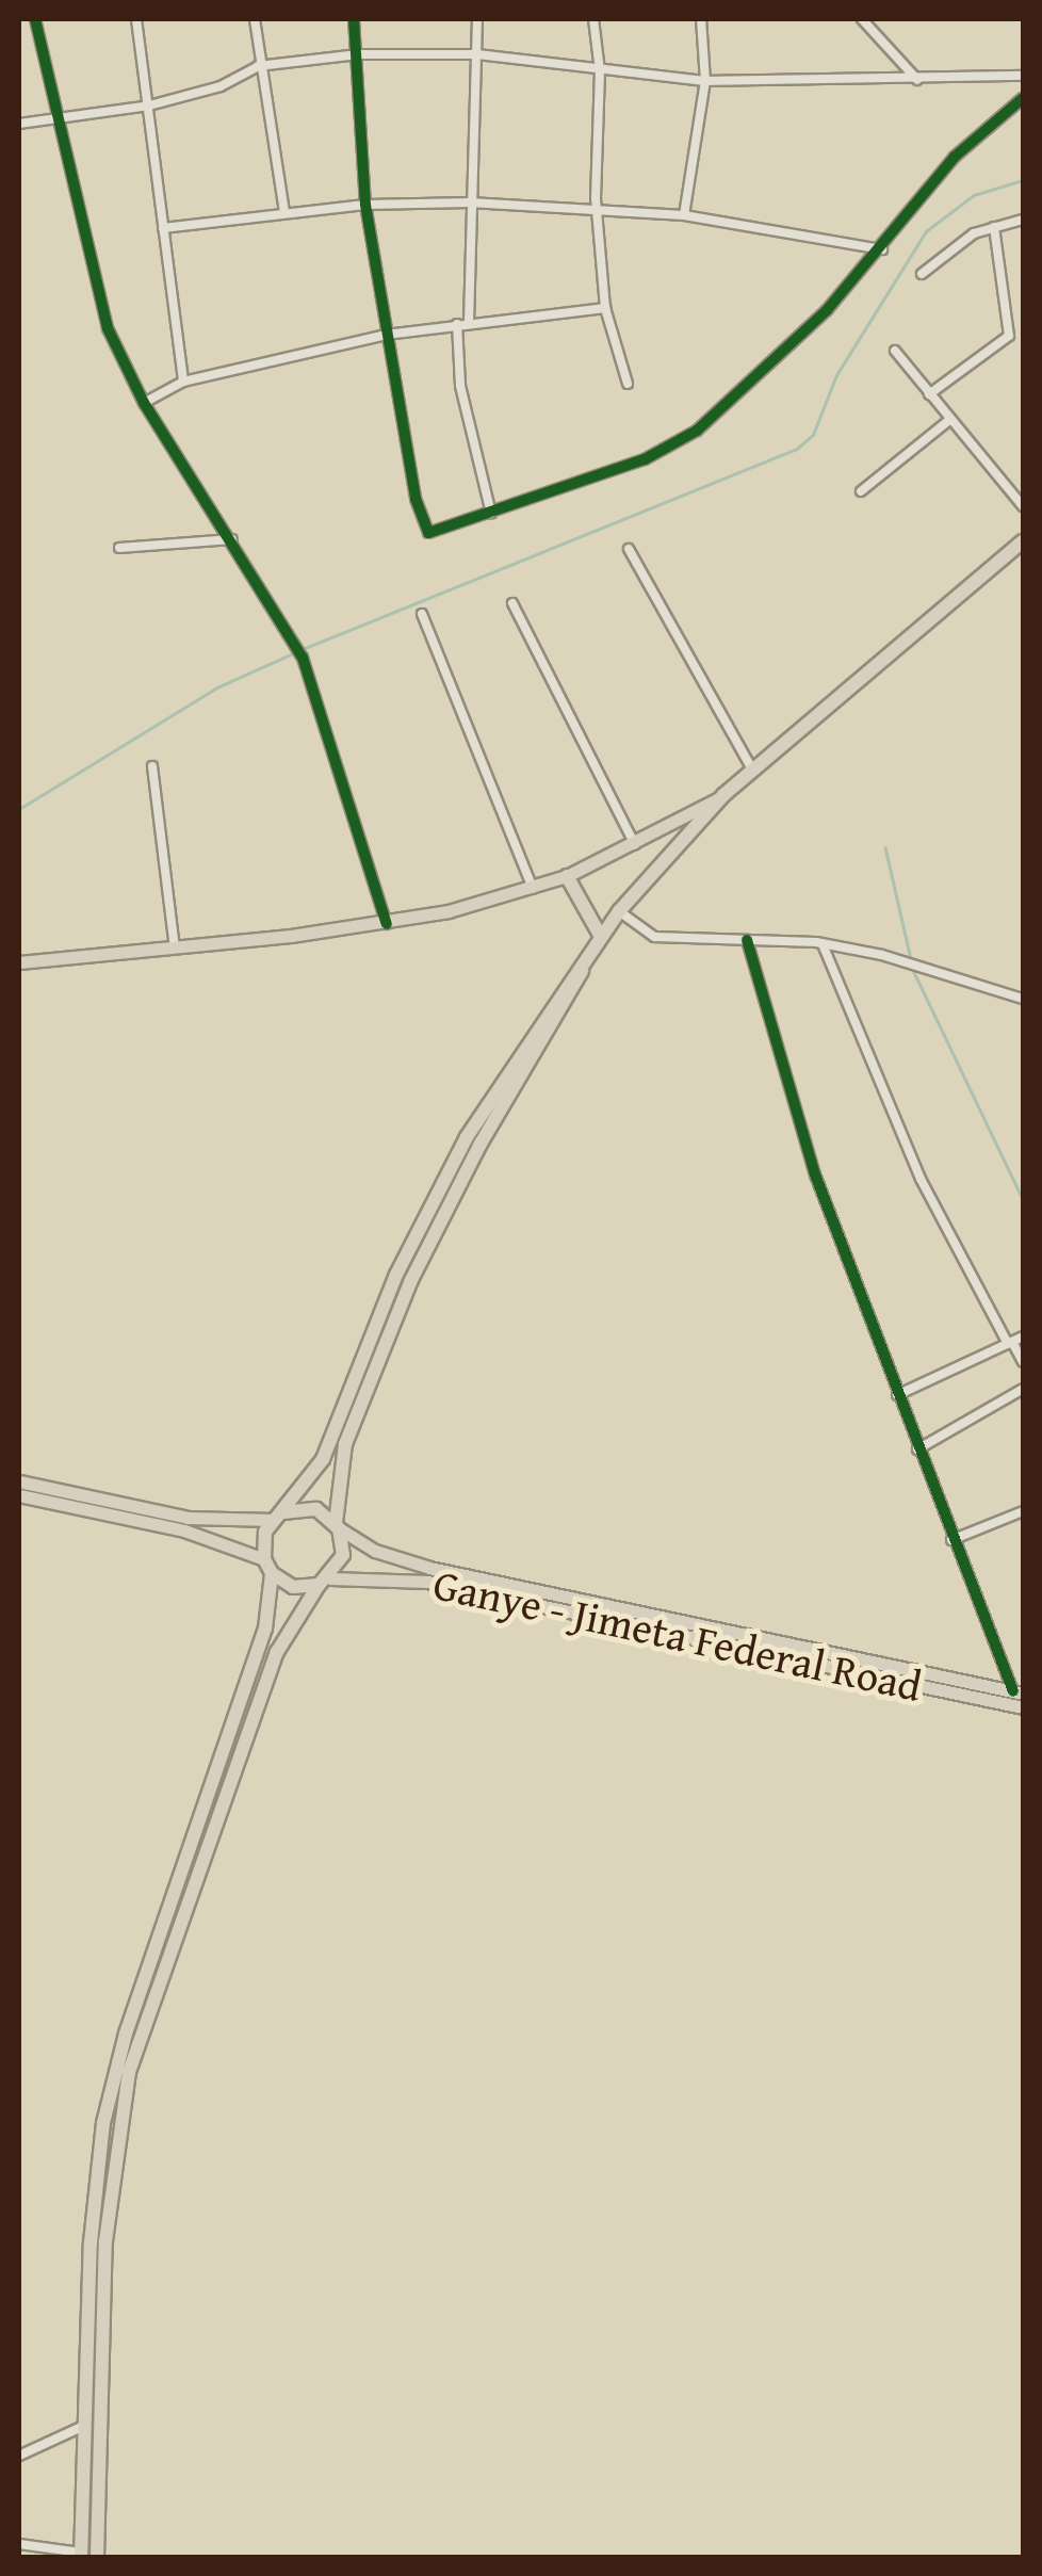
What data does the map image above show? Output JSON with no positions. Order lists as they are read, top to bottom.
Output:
{
  "streets": {
    "main road": ["Ganye - Jimeta Federal Road"]
  }
}
